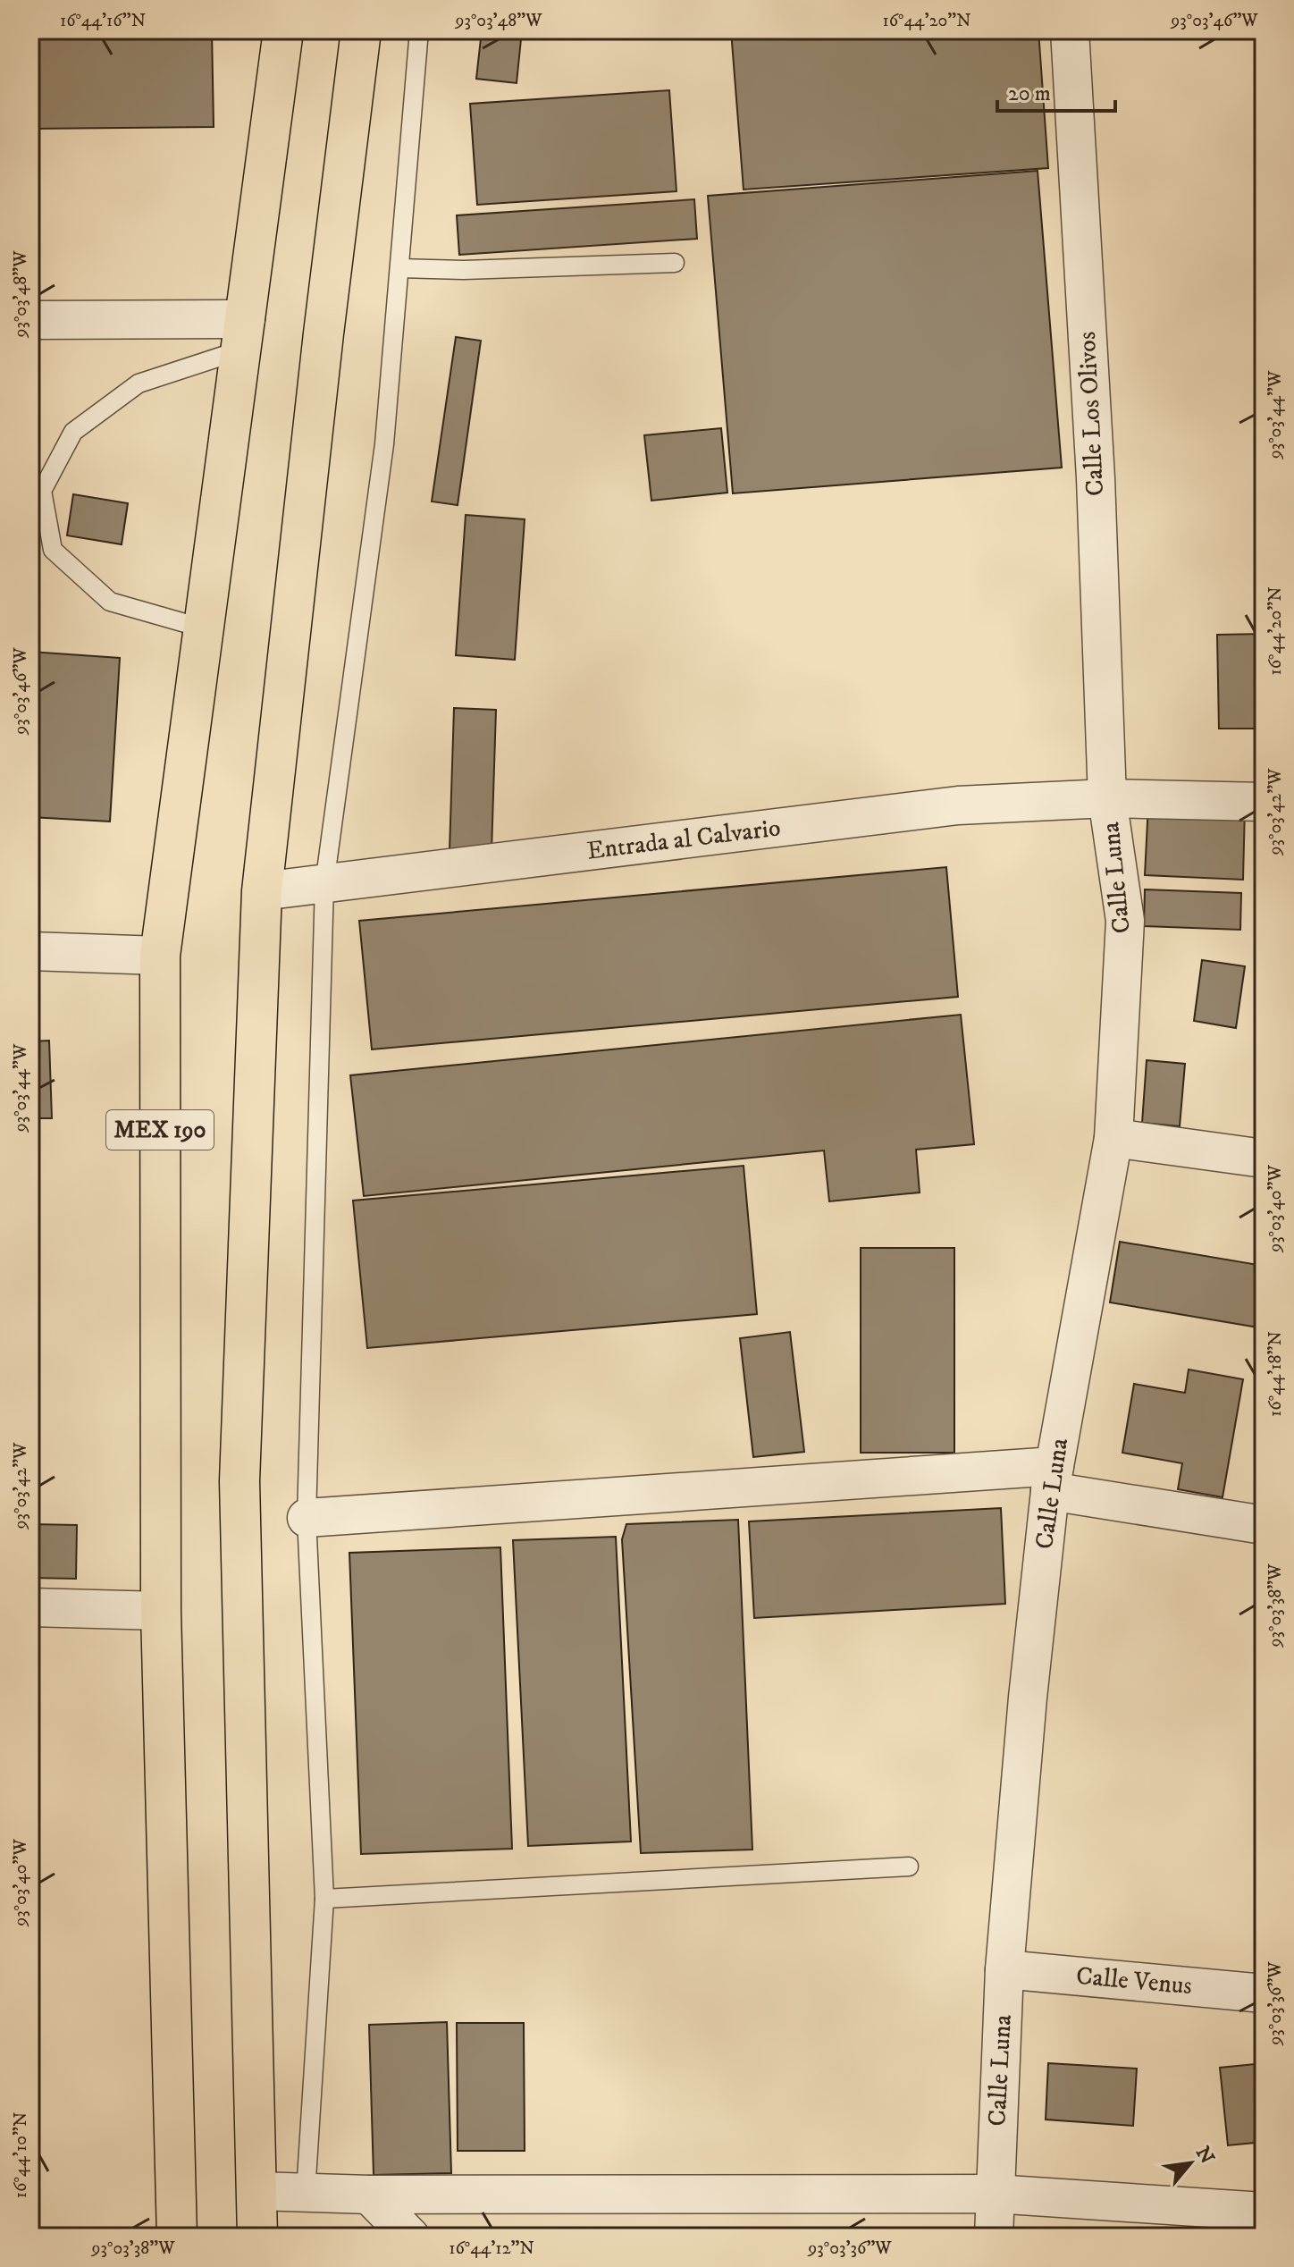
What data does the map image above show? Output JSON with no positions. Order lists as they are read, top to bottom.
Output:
{
  "streets": {
    "main road": ["MEX 190"],
    "street": [
      "Calle Los Olivos",
      "Entrada al Calvario",
      "Calle Luna",
      "Calle Venus"
    ]
  },
  "crossings": [
    ["Calle Los Olivos", "Entrada al Calvario"],
    ["Calle Los Olivos", "Calle Luna"],
    ["Entrada al Calvario", "Calle Luna"],
    ["Calle Luna", "Calle Venus"]
  ],
  "scale_bar": "20 m",
  "north": "top right",
  "coordinates": [
    "16°44'16\"N",
    "93°03'48\"W",
    "16°44'20\"N",
    "93°03'46\"W",
    "93°03'44\"W",
    "93°03'42\"W",
    "93°03'40\"W",
    "16°44'18\"N",
    "93°03'38\"W",
    "93°03'36\"W",
    "16°44'10\"N",
    "16°44'12\"N"
  ]
}
